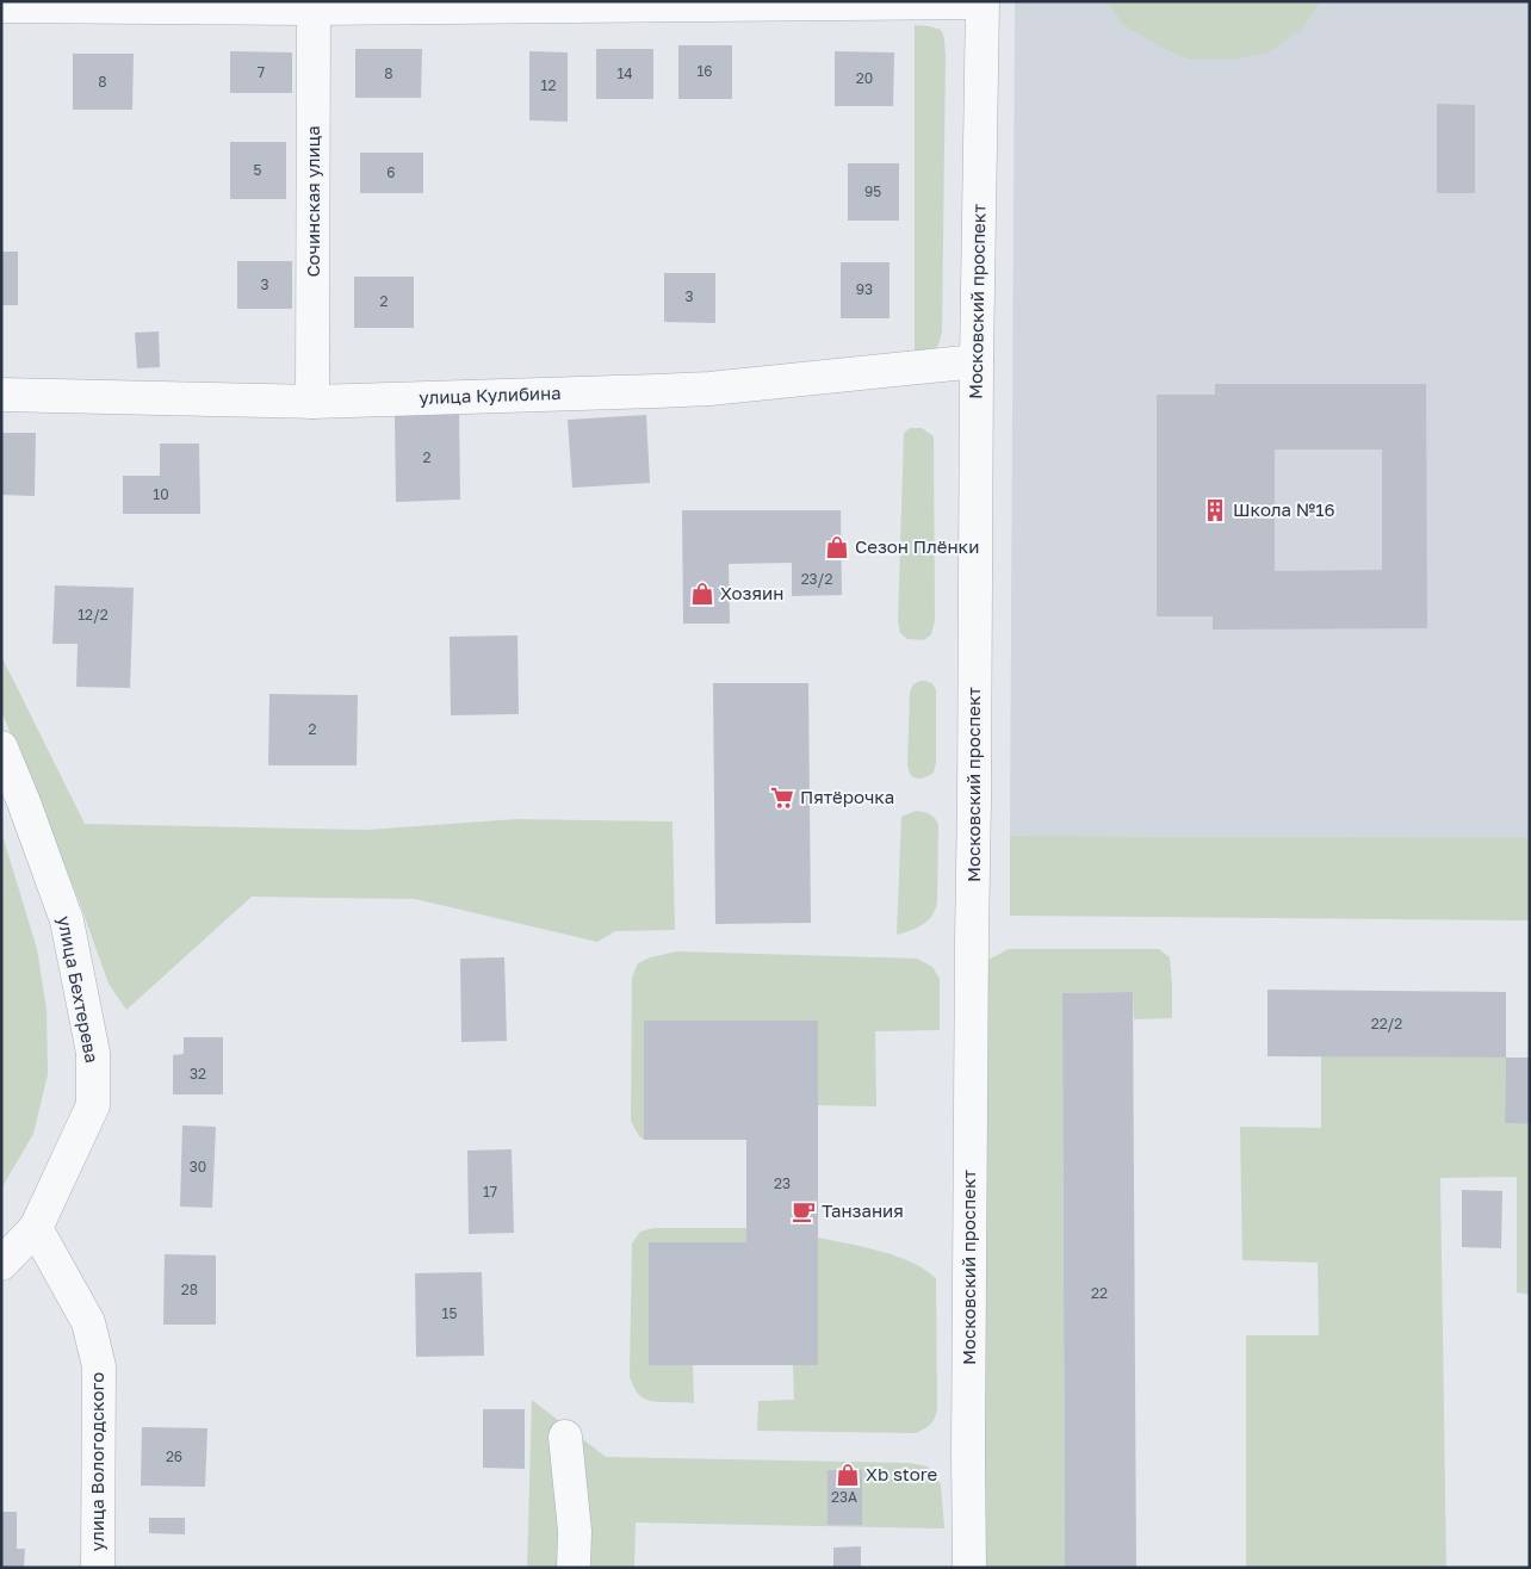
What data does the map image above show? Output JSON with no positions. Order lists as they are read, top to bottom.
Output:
{
  "streets": {
    "street": [
      "Сочинская улица",
      "Московский проспект",
      "улица Кулибина",
      "улица Бехтерева",
      "улица Вологодского"
    ]
  },
  "crossings": [
    ["Сочинская улица", "улица Кулибина"],
    ["Московский проспект", "улица Кулибина"],
    ["улица Бехтерева", "улица Вологодского"]
  ],
  "places": {
    "building": ["Школа №16"],
    "shop": ["Сезон Плёнки", "Хозяин", "Xb store"],
    "supermarket": ["Пятёрочка"],
    "cafe": ["Танзания"]
  },
  "house_numbers": [
    "16",
    "7",
    "8",
    "14",
    "20",
    "8",
    "12",
    "5",
    "6",
    "95",
    "3",
    "93",
    "3",
    "2",
    "2",
    "10",
    "23/2",
    "12/2",
    "2",
    "22/2",
    "32",
    "30",
    "23",
    "17",
    "28",
    "22",
    "15",
    "26",
    "23А"
  ]
}
